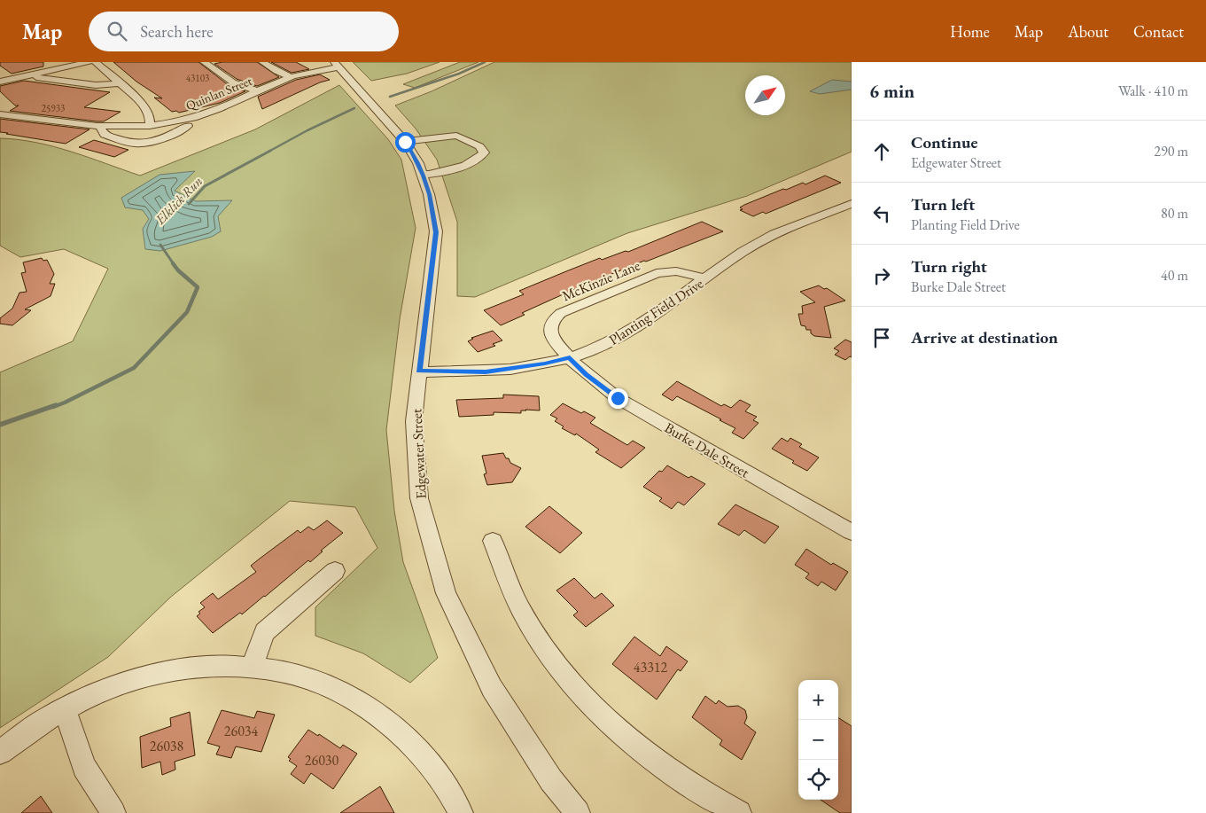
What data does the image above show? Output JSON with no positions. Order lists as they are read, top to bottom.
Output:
{
  "streets": {
    "street": [
      "Quinlan Street",
      "McKinzie Lane",
      "Planting Field Drive",
      "Burke Dale Street",
      "Edgewater Street"
    ]
  },
  "crossings": [
    ["Quinlan Street", "Edgewater Street"],
    ["McKinzie Lane", "Planting Field Drive"],
    ["McKinzie Lane", "Burke Dale Street"],
    ["Planting Field Drive", "Burke Dale Street"],
    ["Planting Field Drive", "Edgewater Street"]
  ],
  "water": ["Elklick Run"],
  "house_numbers": [
    "43103",
    "25933",
    "43312",
    "26034",
    "26038",
    "26030"
  ],
  "north": "top right",
  "page": {
    "header": "Map",
    "search": "Search here",
    "nav": [
      "Home",
      "Map",
      "About",
      "Contact"
    ],
    "heading": ["6 min", "Walk · 410 m"],
    "list": [
      ["Continue", "Edgewater Street", "290 m"],
      ["Turn left", "Planting Field Drive", "80 m"],
      ["Turn right", "Burke Dale Street", "40 m"],
      "Arrive at destination"
    ],
    "map_buttons": ["+", "−"]
  }
}
